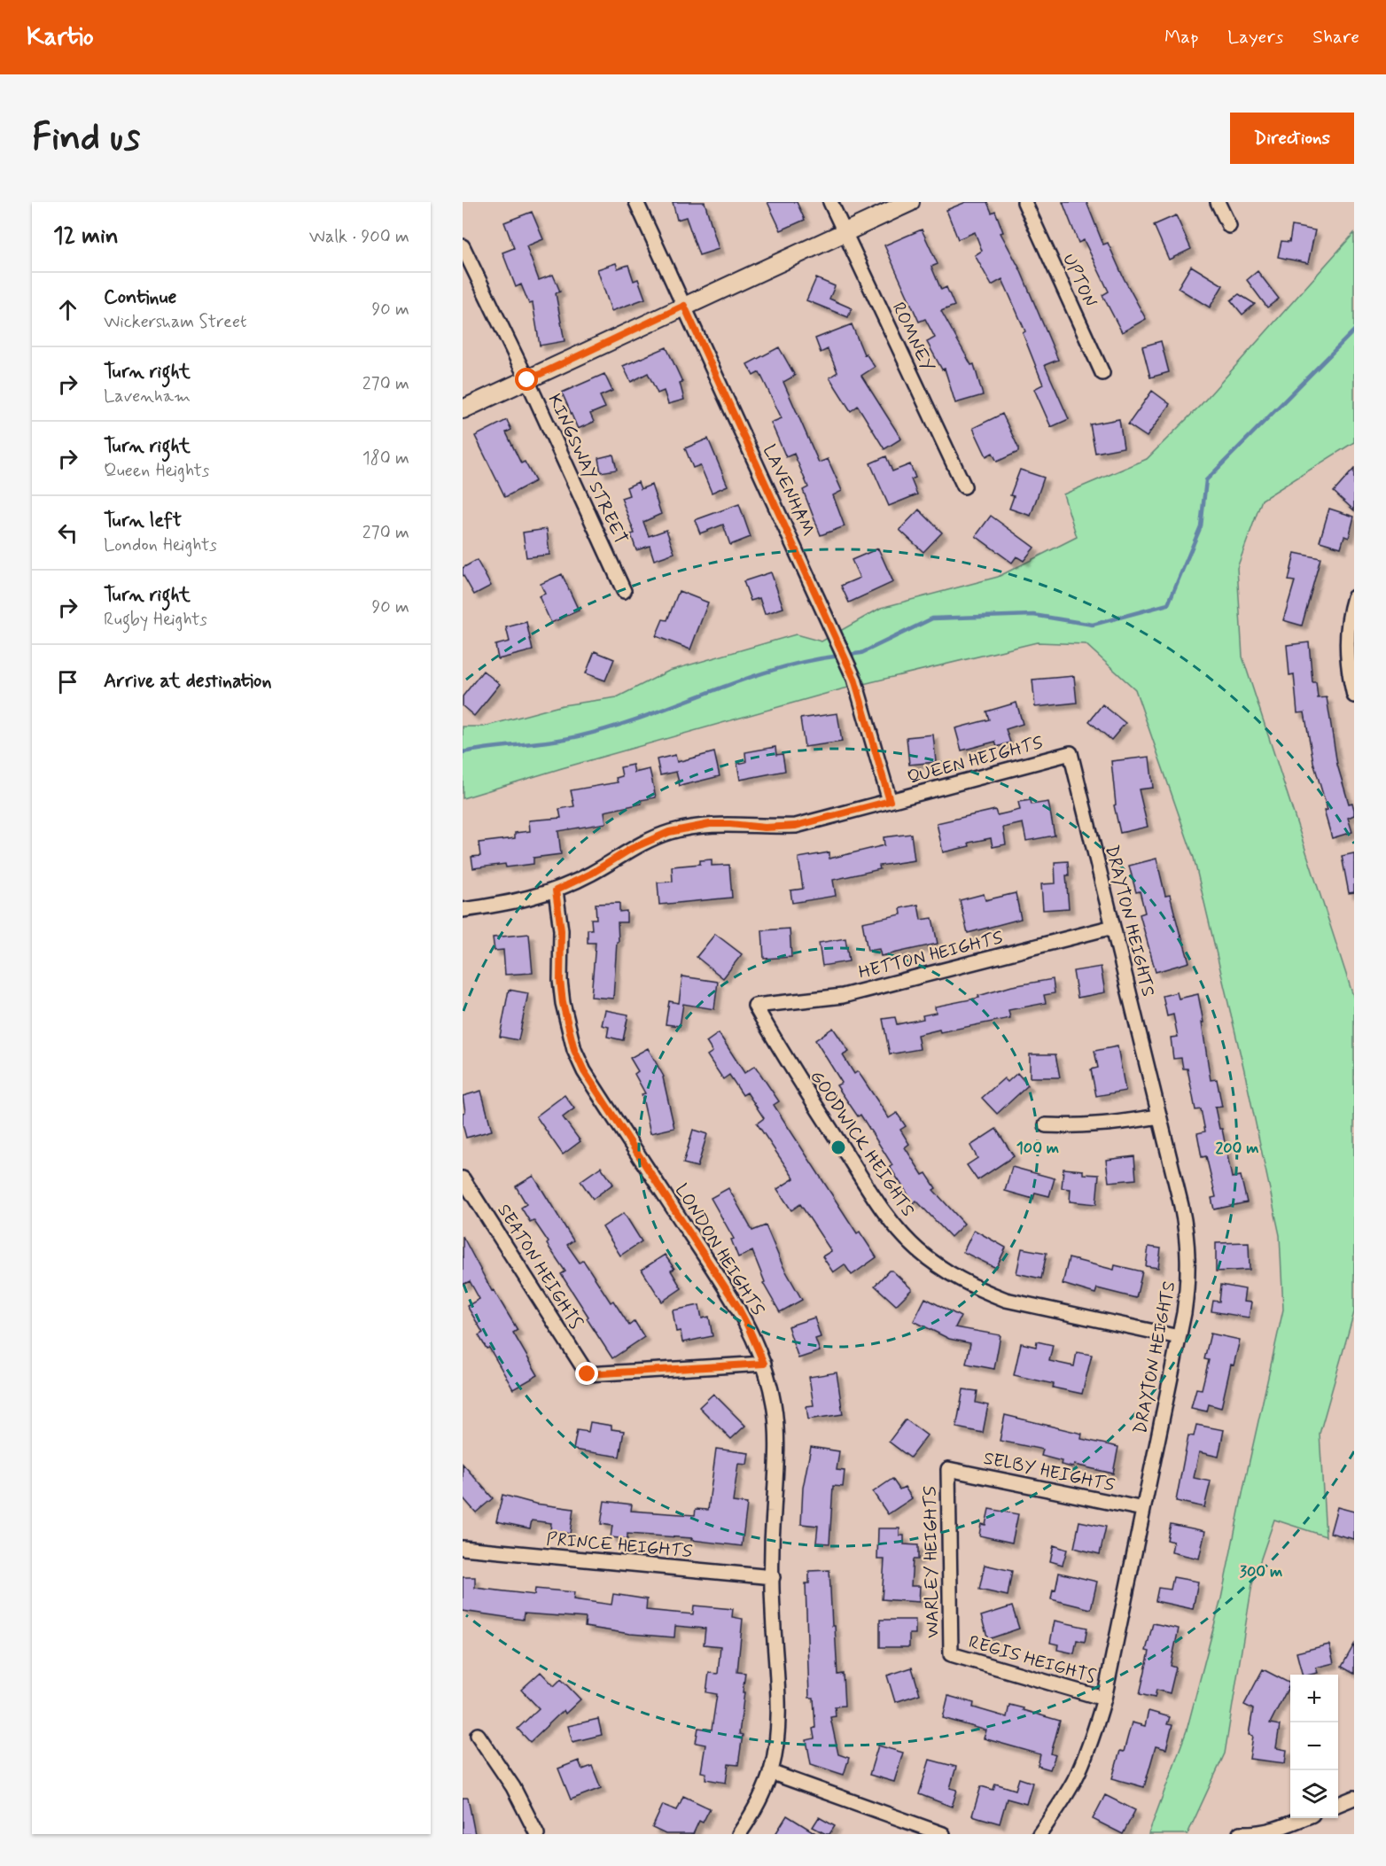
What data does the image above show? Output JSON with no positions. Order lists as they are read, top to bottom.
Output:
{
  "streets": {
    "street": [
      "UPTON",
      "ROMNEY",
      "KINGSWAY STREET",
      "LAVENHAM",
      "QUEEN HEIGHTS",
      "DRAYTON HEIGHTS",
      "HETTON HEIGHTS",
      "GOODWICK HEIGHTS",
      "LONDON HEIGHTS",
      "SEATON HEIGHTS",
      "SELBY HEIGHTS",
      "PRINCE HEIGHTS",
      "WARLEY HEIGHTS",
      "REGIS HEIGHTS"
    ]
  },
  "crossings": [
    ["LAVENHAM", "QUEEN HEIGHTS"],
    ["QUEEN HEIGHTS", "DRAYTON HEIGHTS"],
    ["QUEEN HEIGHTS", "LONDON HEIGHTS"],
    ["DRAYTON HEIGHTS", "HETTON HEIGHTS"],
    ["DRAYTON HEIGHTS", "GOODWICK HEIGHTS"],
    ["DRAYTON HEIGHTS", "SELBY HEIGHTS"],
    ["DRAYTON HEIGHTS", "REGIS HEIGHTS"],
    ["HETTON HEIGHTS", "GOODWICK HEIGHTS"],
    ["LONDON HEIGHTS", "SEATON HEIGHTS"],
    ["LONDON HEIGHTS", "PRINCE HEIGHTS"],
    ["SELBY HEIGHTS", "WARLEY HEIGHTS"],
    ["WARLEY HEIGHTS", "REGIS HEIGHTS"]
  ],
  "page": {
    "header": "Kartio",
    "nav": ["Map", "Layers", "Share"],
    "buttons": "Directions",
    "title": "Find us",
    "heading": ["12 min", "Walk · 900 m"],
    "list": [
      ["Continue", "Wickersham Street", "90 m"],
      ["Turn right", "Lavenham", "270 m"],
      ["Turn right", "Queen Heights", "180 m"],
      ["Turn left", "London Heights", "270 m"],
      ["Turn right", "Rugby Heights", "90 m"],
      "Arrive at destination"
    ],
    "map_buttons": ["+", "−"]
  },
  "rings": ["100 m", "200 m", "300 m"]
}
